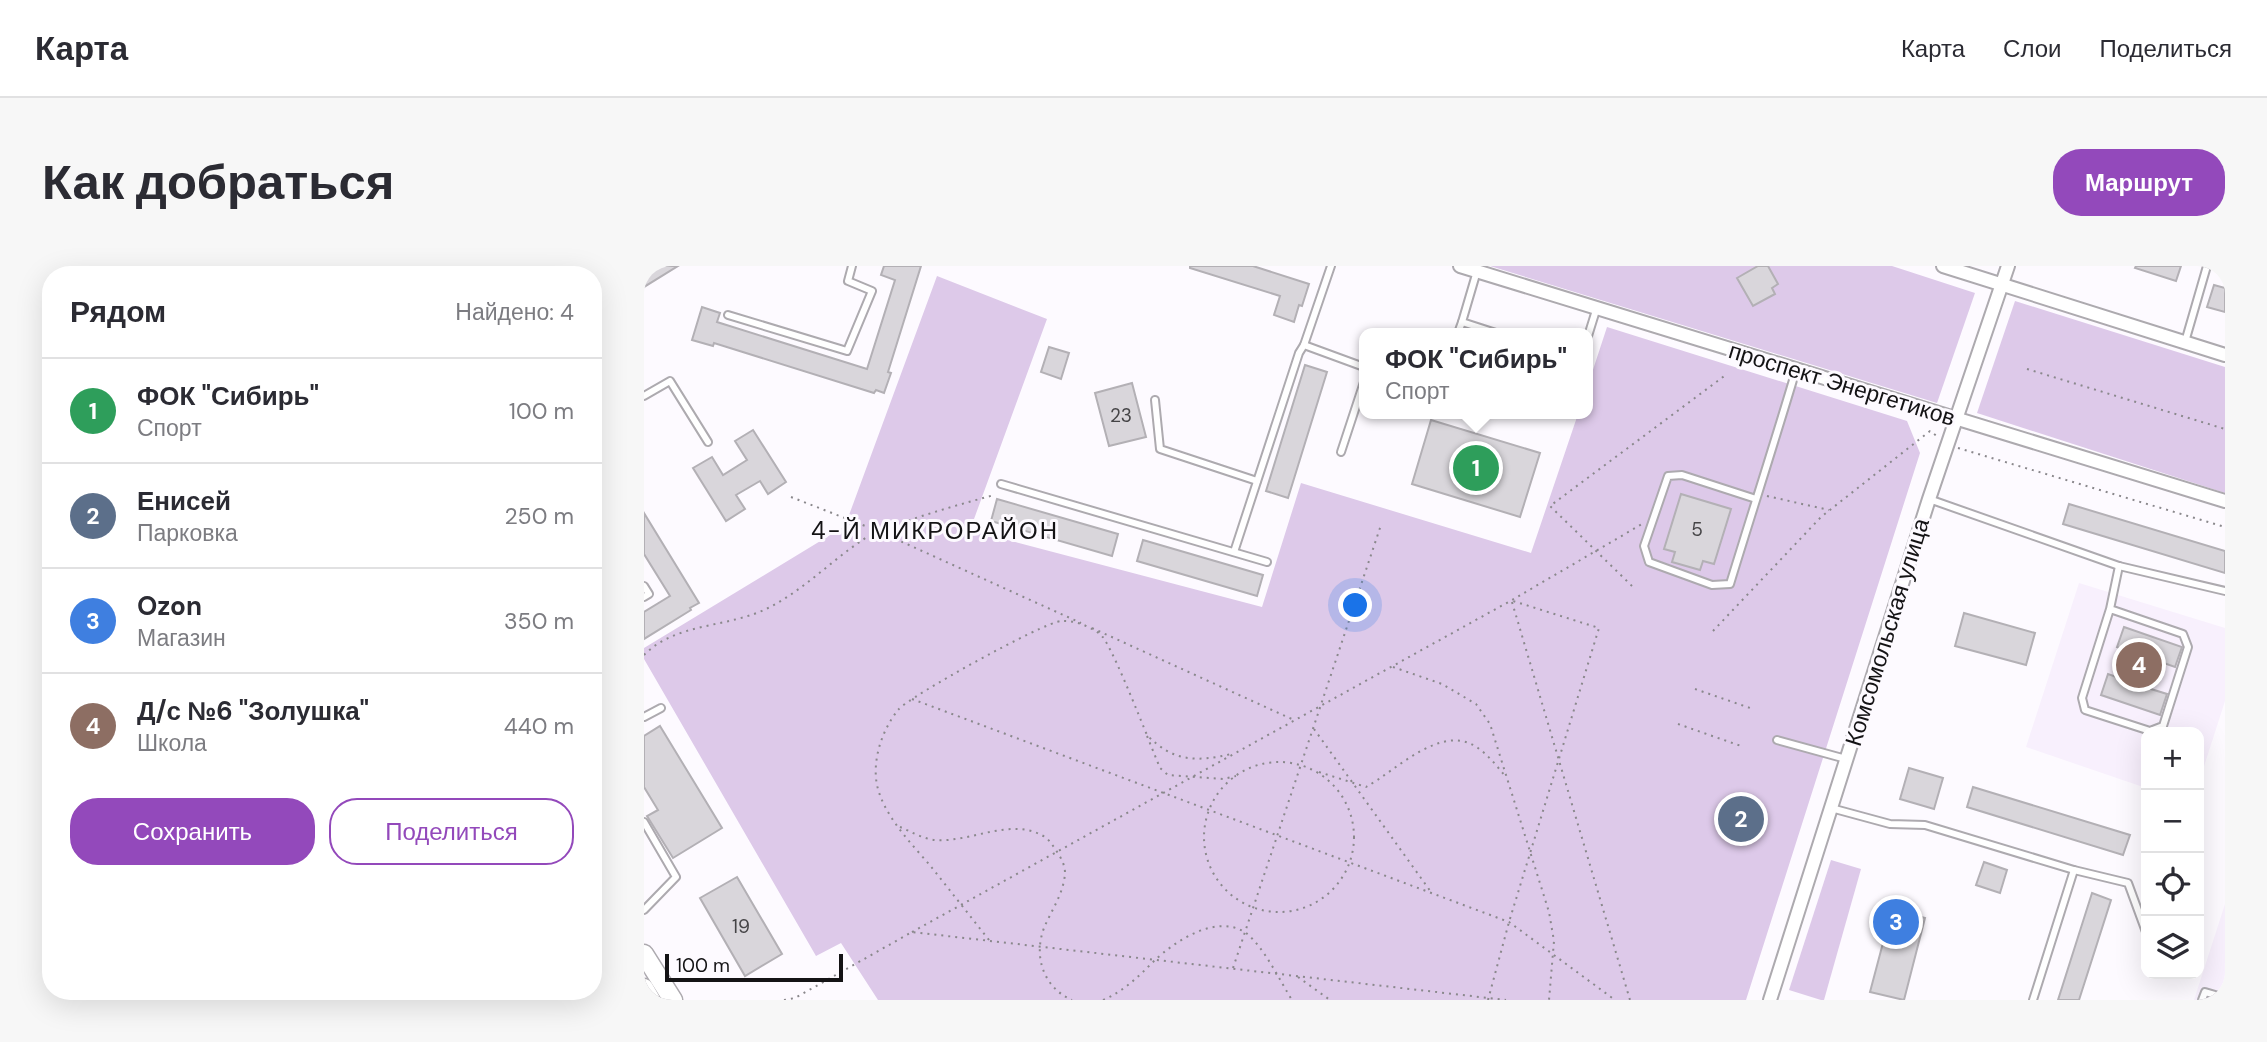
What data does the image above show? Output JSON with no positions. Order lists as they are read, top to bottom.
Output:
{
  "streets": {
    "street": ["проспект Энергетиков", "Комсомольская улица"]
  },
  "crossings": [
    ["проспект Энергетиков", "Комсомольская улица"]
  ],
  "districts": ["4-Й МИКРОРАЙОН"],
  "house_numbers": ["23", "5", "19"],
  "scale_bar": "100 m",
  "page": {
    "header": "Карта",
    "nav": ["Карта", "Слои", "Поделиться"],
    "buttons": [
      "Маршрут",
      ["Сохранить", "Поделиться"]
    ],
    "title": "Как добраться",
    "heading": ["Рядом", "Найдено: 4"],
    "popup": ["ФОК \"Сибирь\"", "Спорт"],
    "list": [
      {
        "mark": "1",
        "name": "ФОК \"Сибирь\"",
        "note": "Спорт",
        "value": "100 m"
      },
      {
        "mark": "2",
        "name": "Енисей",
        "note": "Парковка",
        "value": "250 m"
      },
      {
        "mark": "3",
        "name": "Ozon",
        "note": "Магазин",
        "value": "350 m"
      },
      {
        "mark": "4",
        "name": "Д/с №6 \"Золушка\"",
        "note": "Школа",
        "value": "440 m"
      }
    ],
    "pins": [
      "1",
      "4",
      "2",
      "3"
    ],
    "map_buttons": ["+", "−"],
    "scale": "100 m"
  }
}
